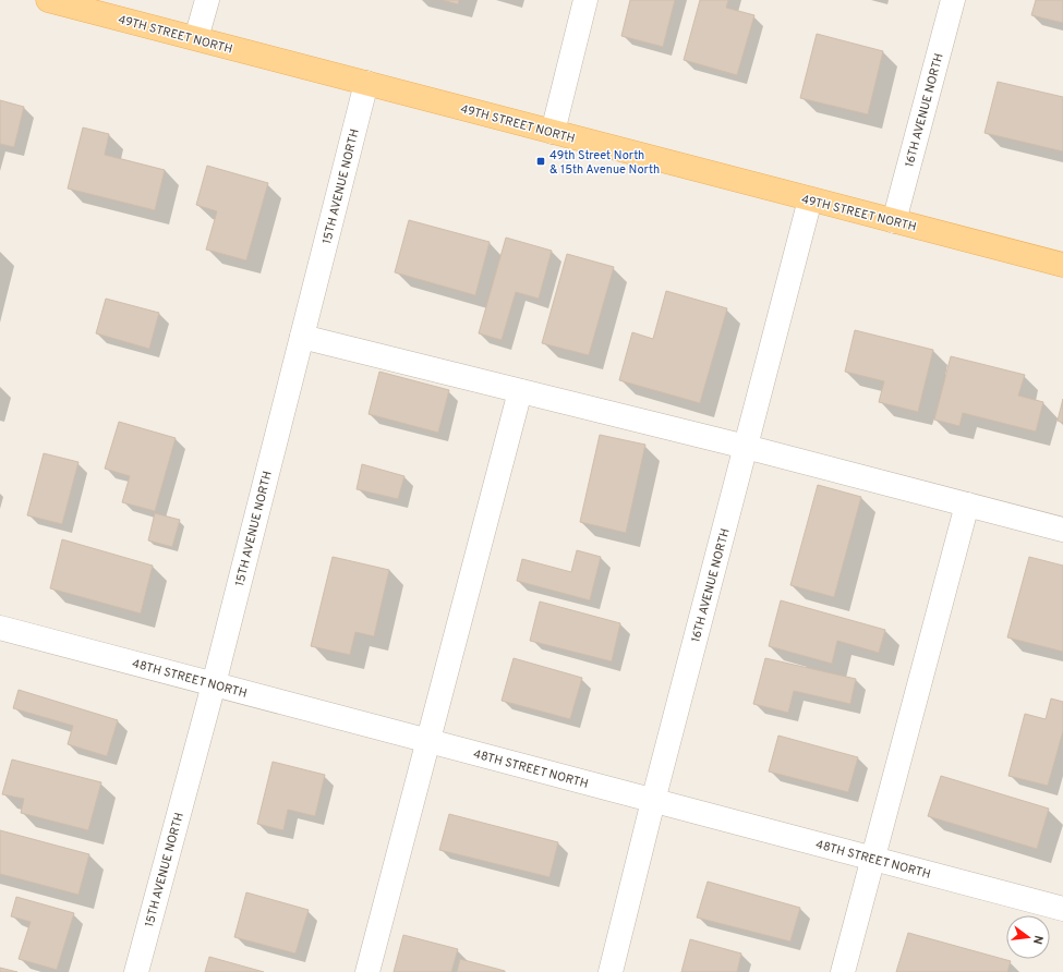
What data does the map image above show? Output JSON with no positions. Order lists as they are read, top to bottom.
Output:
{
  "streets": {
    "main road": ["49TH STREET NORTH"],
    "street": ["16TH AVENUE NORTH", "15TH AVENUE NORTH", "48TH STREET NORTH"]
  },
  "crossings": [
    ["49TH STREET NORTH", "16TH AVENUE NORTH"],
    ["49TH STREET NORTH", "15TH AVENUE NORTH"],
    ["16TH AVENUE NORTH", "48TH STREET NORTH"],
    ["15TH AVENUE NORTH", "48TH STREET NORTH"]
  ],
  "places": {
    "transit": ["49th Street North & 15th Avenue North"]
  },
  "north": "right"
}
